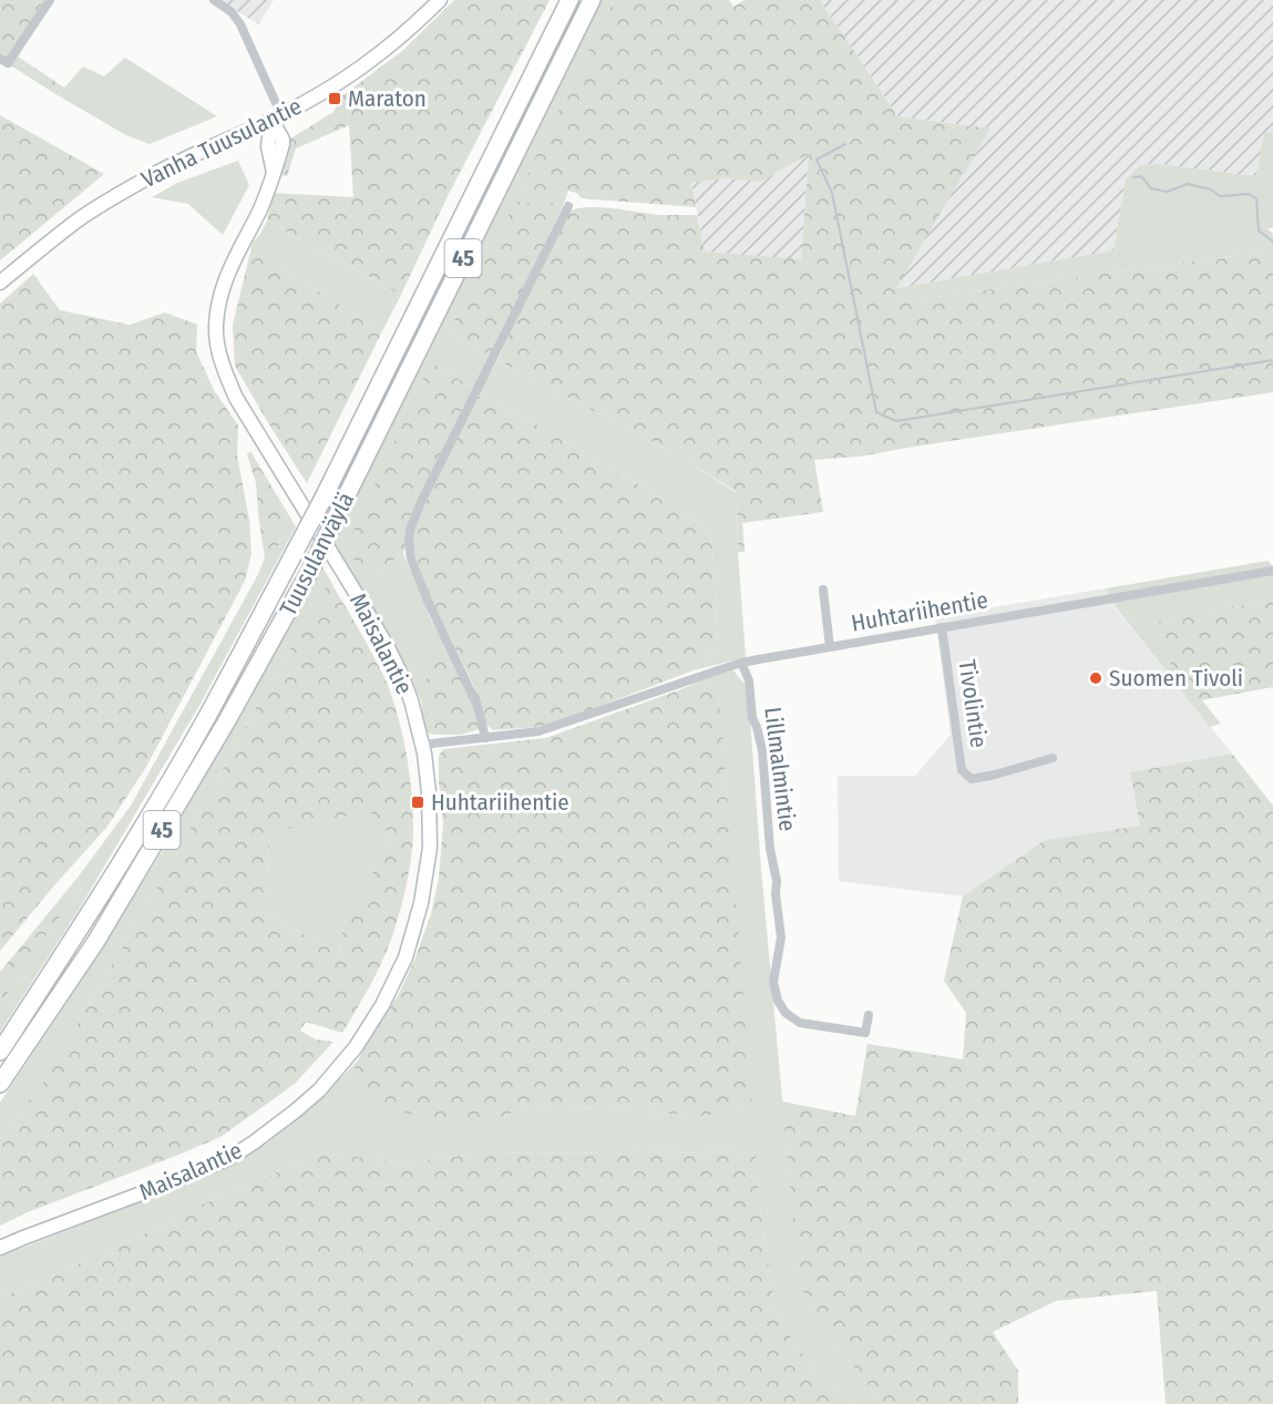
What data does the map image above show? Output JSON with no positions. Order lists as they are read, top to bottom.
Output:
{
  "streets": {
    "highway": ["45", "Tuusulanväylä"],
    "main road": ["Vanha Tuusulantie", "Maisalantie"],
    "street": ["Huhtariihentie", "Tivolintie", "Lillmalmintie"]
  },
  "crossings": [
    ["Vanha Tuusulantie", "Maisalantie"],
    ["Huhtariihentie", "Maisalantie"],
    ["Huhtariihentie", "Tivolintie"],
    ["Huhtariihentie", "Lillmalmintie"]
  ],
  "places": {
    "transit": ["Maraton", "Huhtariihentie"],
    "other": ["Suomen Tivoli"]
  }
}
